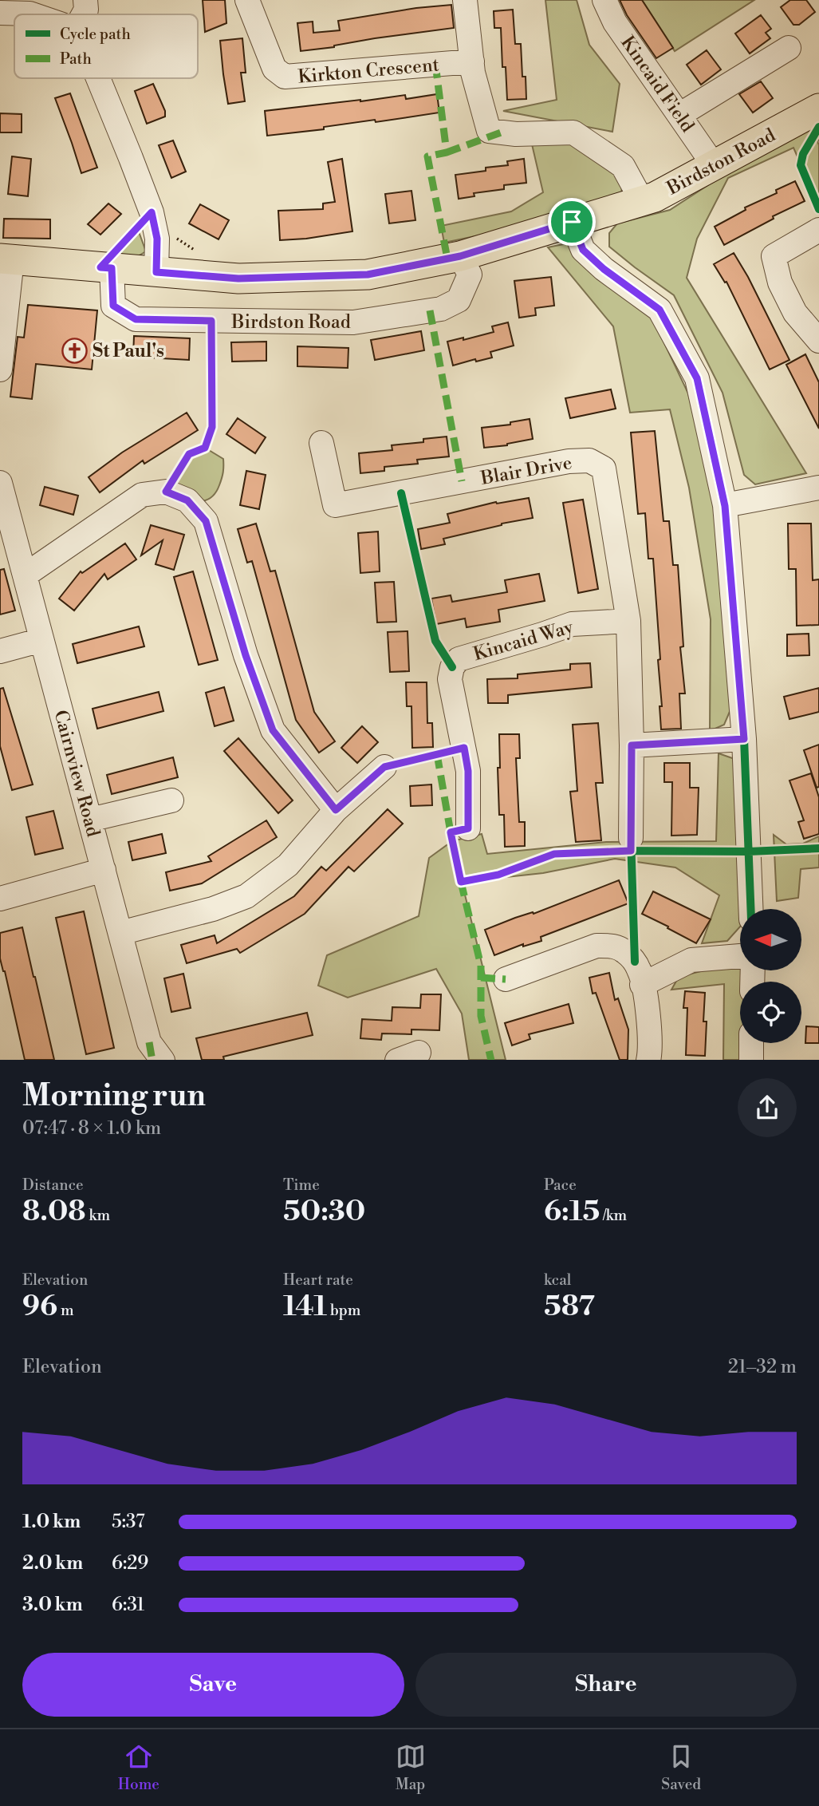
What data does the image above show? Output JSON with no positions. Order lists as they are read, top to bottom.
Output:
{
  "streets": {
    "main road": ["Birdston Road"],
    "street": [
      "Kirkton Crescent",
      "Kincaid Field",
      "Blair Drive",
      "Kincaid Way",
      "Cairnview Road"
    ]
  },
  "crossings": [
    ["Kincaid Field", "Birdston Road"],
    ["Blair Drive", "Kincaid Way"]
  ],
  "places": {
    "church": ["St Paul's"]
  },
  "legend": ["Cycle path", "Path"],
  "north": "left",
  "page": {
    "heading": ["Morning run", "07:47 · 8 × 1.0 km"],
    "stats": [
      ["Distance", "8.08 km"],
      ["Time", "50:30"],
      ["Pace", "6:15 /km"],
      ["Elevation", "96 m"],
      ["Heart rate", "141 bpm"],
      ["kcal", "587"]
    ],
    "chart": ["Elevation", "21–32 m"],
    "list": [
      {
        "name": "1.0 km",
        "note": "5:37"
      },
      {
        "name": "2.0 km",
        "note": "6:29"
      },
      {
        "name": "3.0 km",
        "note": "6:31"
      }
    ],
    "buttons": ["Save", "Share"],
    "tabs": ["Home", "Map", "Saved"]
  }
}
